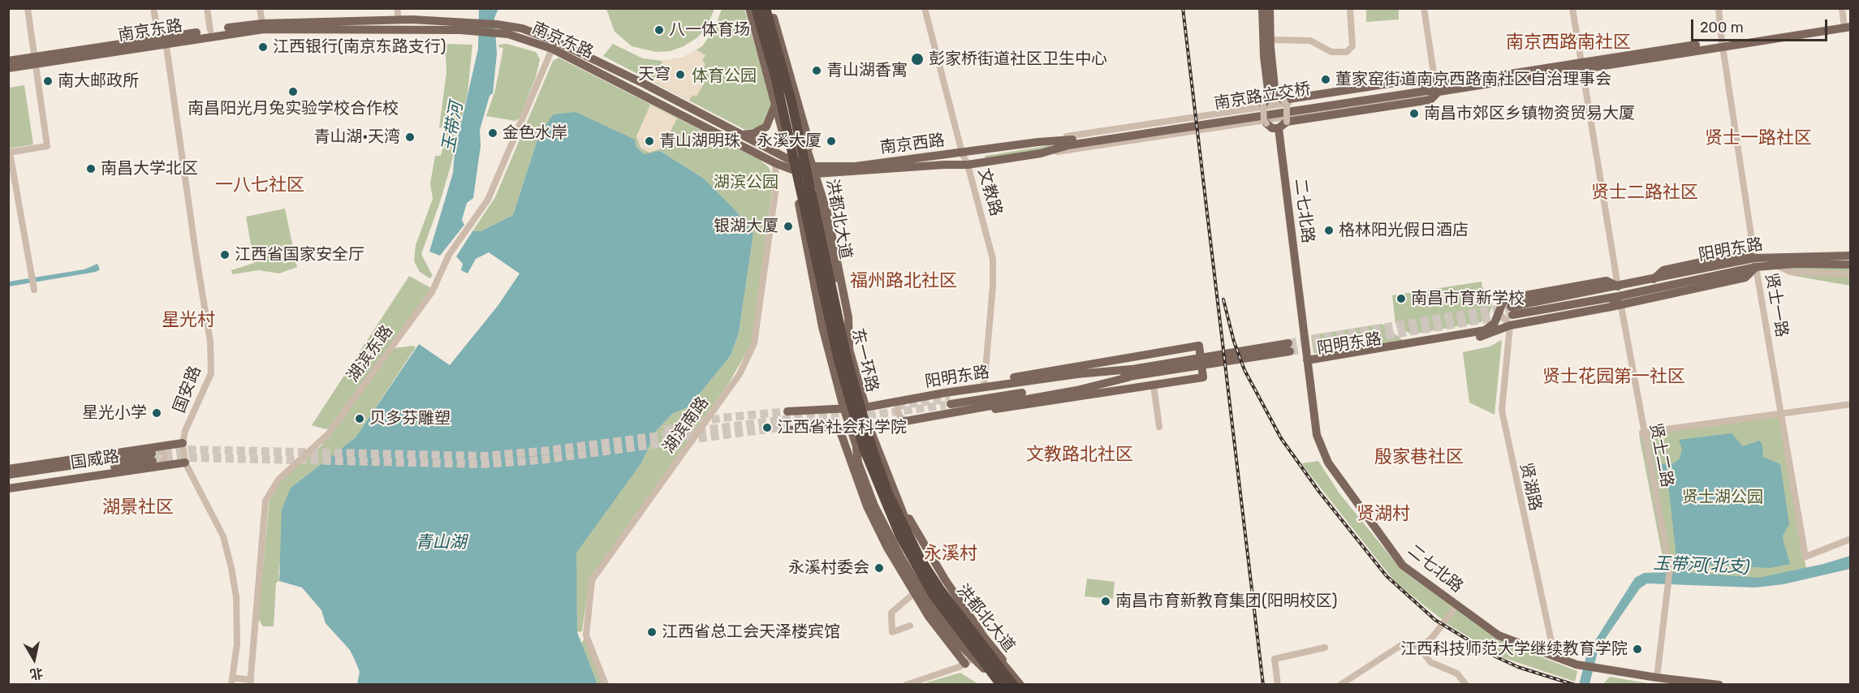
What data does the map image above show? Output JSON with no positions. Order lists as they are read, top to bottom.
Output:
{
  "streets": {
    "highway": ["东一环路"],
    "main road": [
      "南京东路",
      "南京路立交桥",
      "南京西路",
      "二七北路",
      "洪都北大道",
      "阳明东路",
      "国威路"
    ],
    "street": [
      "文教路",
      "贤士一路",
      "湖滨东路",
      "国安路",
      "湖滨南路",
      "贤士二路",
      "贤湖路"
    ]
  },
  "crossings": [
    ["南京东路", "南京西路"],
    ["南京东路", "洪都北大道"],
    ["南京东路", "湖滨东路"],
    ["南京东路", "国安路"],
    ["南京东路", "湖滨南路"],
    ["南京路立交桥", "南京西路"],
    ["南京西路", "文教路"],
    ["南京西路", "洪都北大道"],
    ["文教路", "阳明东路"],
    ["二七北路", "阳明东路"],
    ["二七北路", "贤士二路"],
    ["二七北路", "贤湖路"],
    ["洪都北大道", "阳明东路"],
    ["阳明东路", "贤士一路"],
    ["阳明东路", "贤士二路"],
    ["阳明东路", "贤湖路"],
    ["国安路", "国威路"]
  ],
  "districts": [
    "南京西路南社区",
    "贤士一路社区",
    "一八七社区",
    "贤士二路社区",
    "福州路北社区",
    "星光村",
    "贤士花园第一社区",
    "文教路北社区",
    "殷家巷社区",
    "湖景社区",
    "贤湖村",
    "永溪村"
  ],
  "water": ["玉带河", "青山湖", "玉带河(北支)"],
  "parks": ["体育公园", "湖滨公园", "贤士湖公园"],
  "places": [
    "八一体育场",
    "江西银行(南京东路支行)",
    "彭家桥街道社区卫生中心",
    "青山湖香寓",
    "天穹",
    "董家窑街道南京西路南社区自治理事会",
    "南大邮政所",
    "南昌阳光月兔实验学校合作校",
    "南昌市郊区乡镇物资贸易大厦",
    "金色水岸",
    "青山湖·天湾",
    "青山湖明珠",
    "永溪大厦",
    "南昌大学北区",
    "银湖大厦",
    "格林阳光假日酒店",
    "江西省国家安全厅",
    "南昌市育新学校",
    "星光小学",
    "贝多芬雕塑",
    "江西省社会科学院",
    "永溪村委会",
    "南昌市育新教育集团(阳明校区)",
    "江西省总工会天泽楼宾馆",
    "江西科技师范大学继续教育学院"
  ],
  "scale_bar": "200 m",
  "north": "bottom"
}
